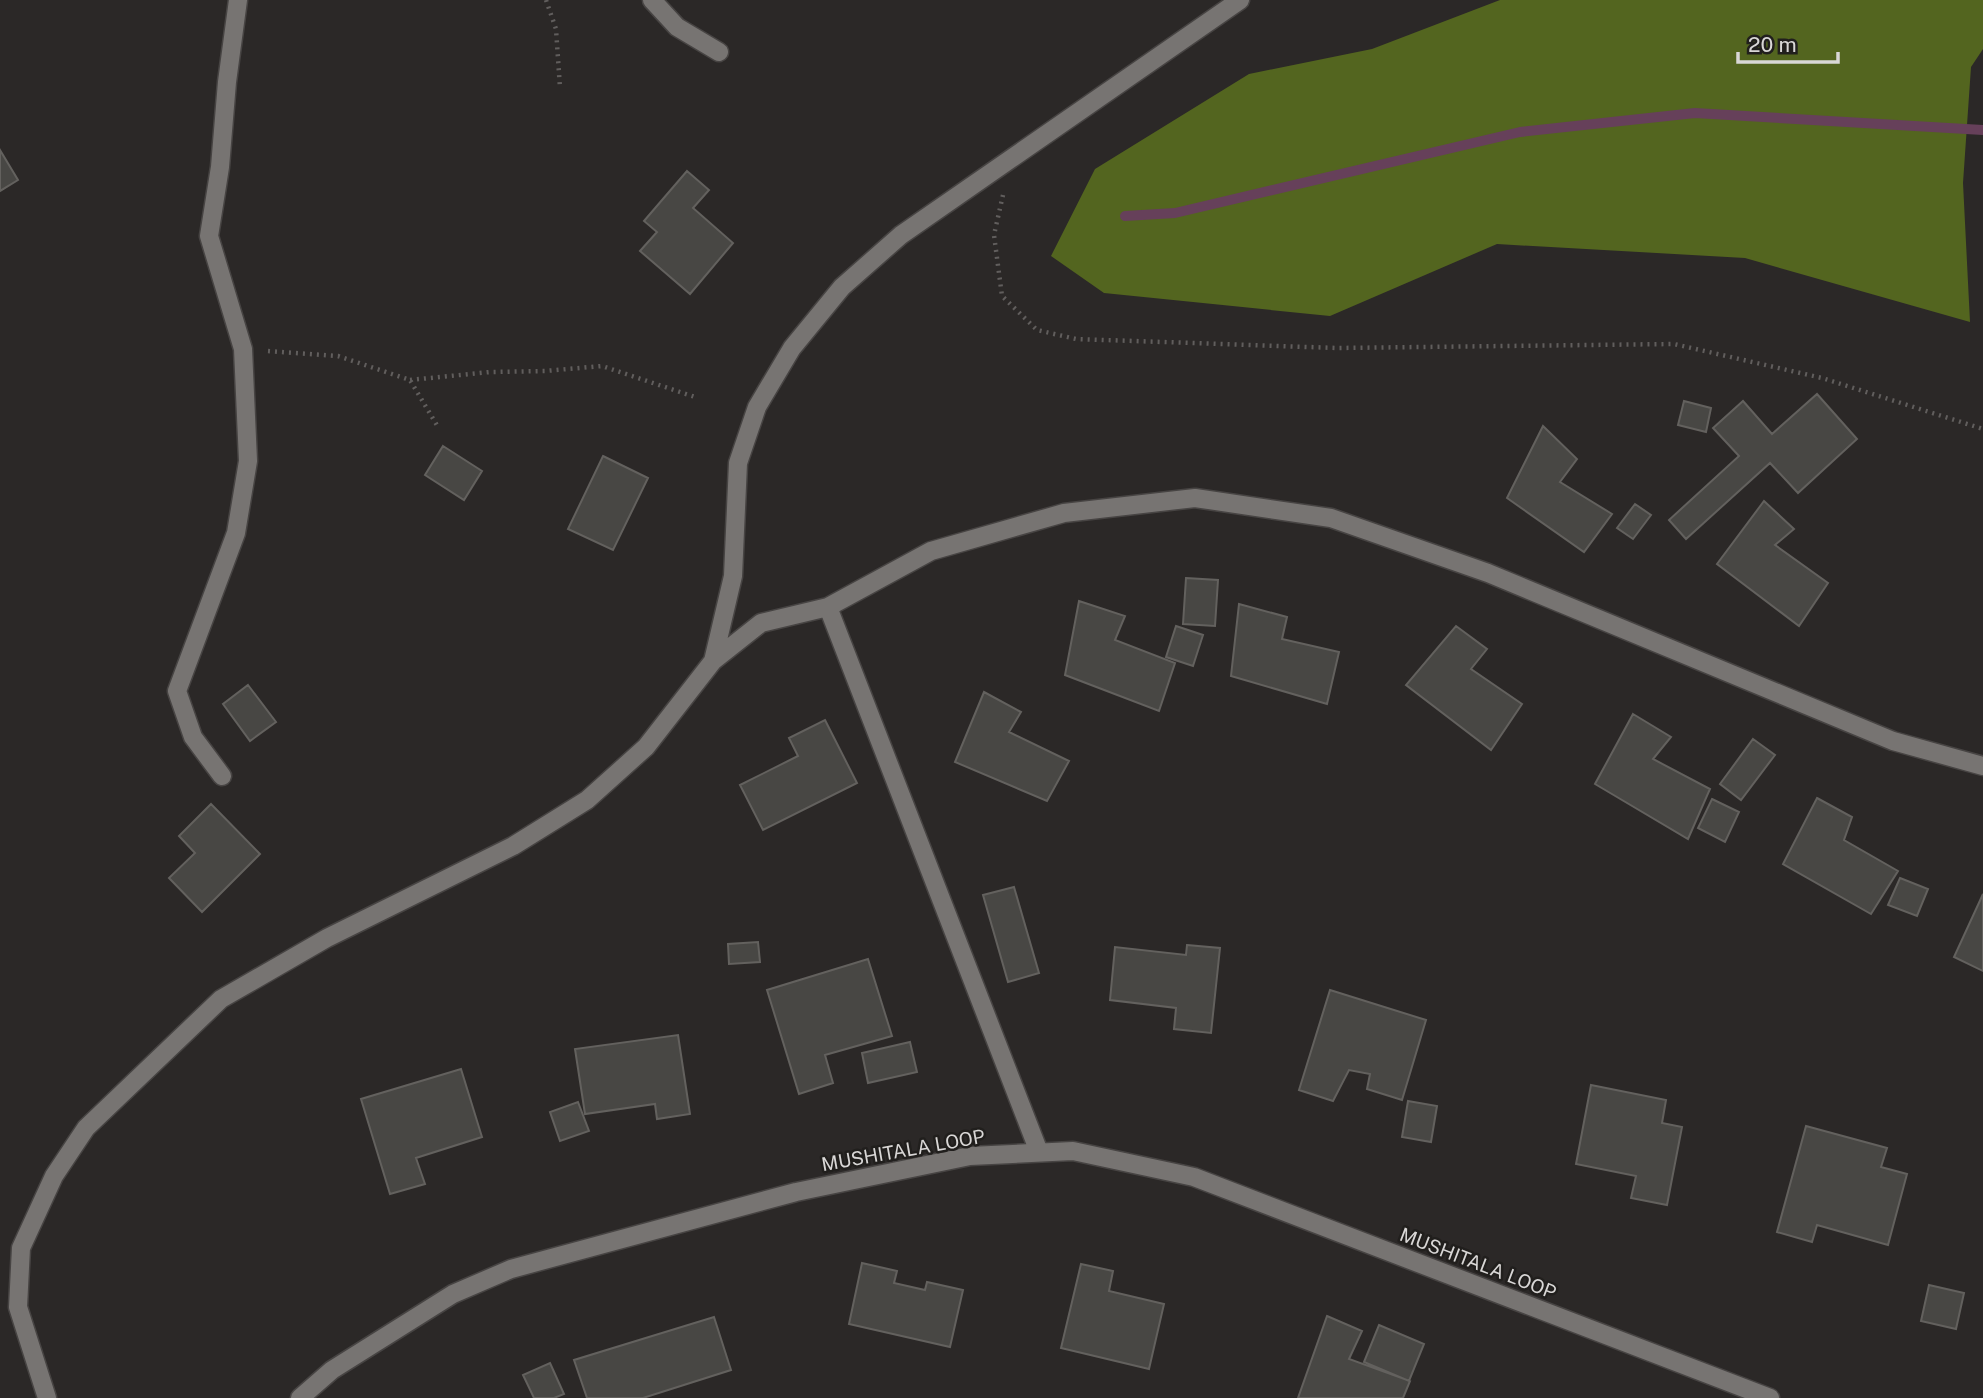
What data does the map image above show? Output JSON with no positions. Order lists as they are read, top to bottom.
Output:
{
  "streets": {
    "street": ["MUSHITALA LOOP"]
  },
  "scale_bar": "20 m"
}
